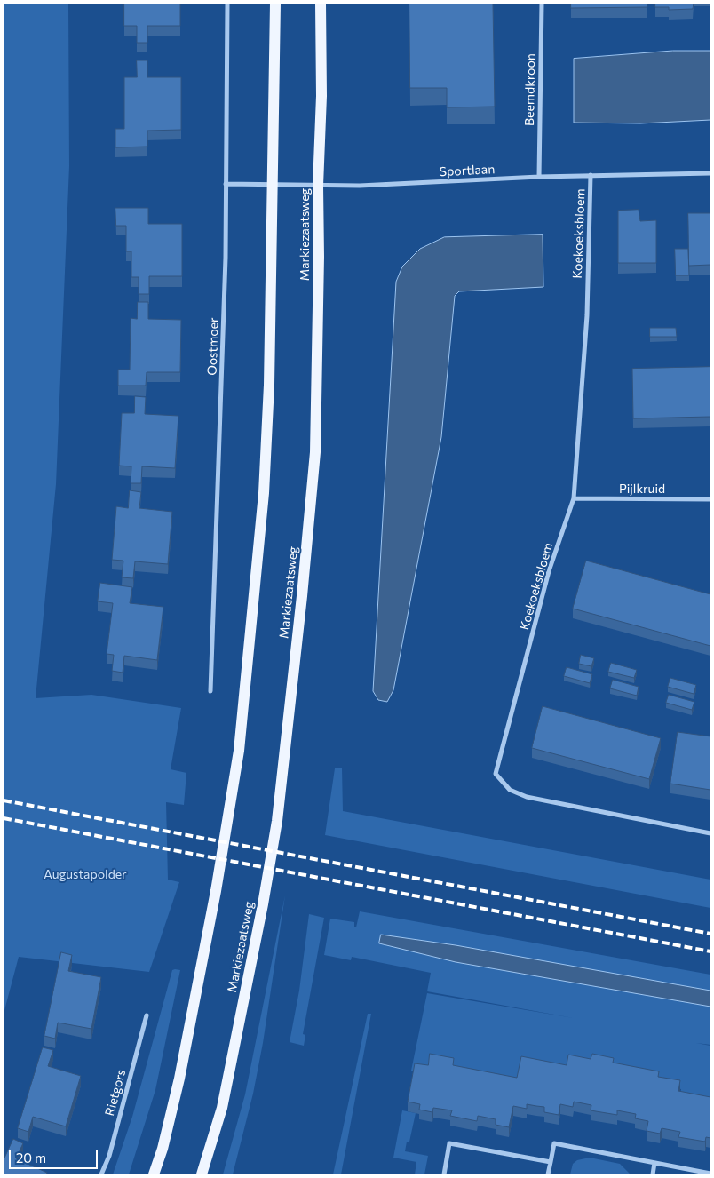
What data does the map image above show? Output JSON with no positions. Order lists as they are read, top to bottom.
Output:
{
  "streets": {
    "main road": ["Markiezaatsweg"],
    "street": [
      "Beemdkroon",
      "Sportlaan",
      "Koekoeksbloem",
      "Oostmoer",
      "Pijlkruid",
      "Rietgors"
    ]
  },
  "crossings": [
    ["Beemdkroon", "Sportlaan"],
    ["Sportlaan", "Koekoeksbloem"],
    ["Sportlaan", "Markiezaatsweg"],
    ["Sportlaan", "Oostmoer"],
    ["Koekoeksbloem", "Pijlkruid"]
  ],
  "parks": ["Augustapolder"],
  "scale_bar": "20 m"
}
